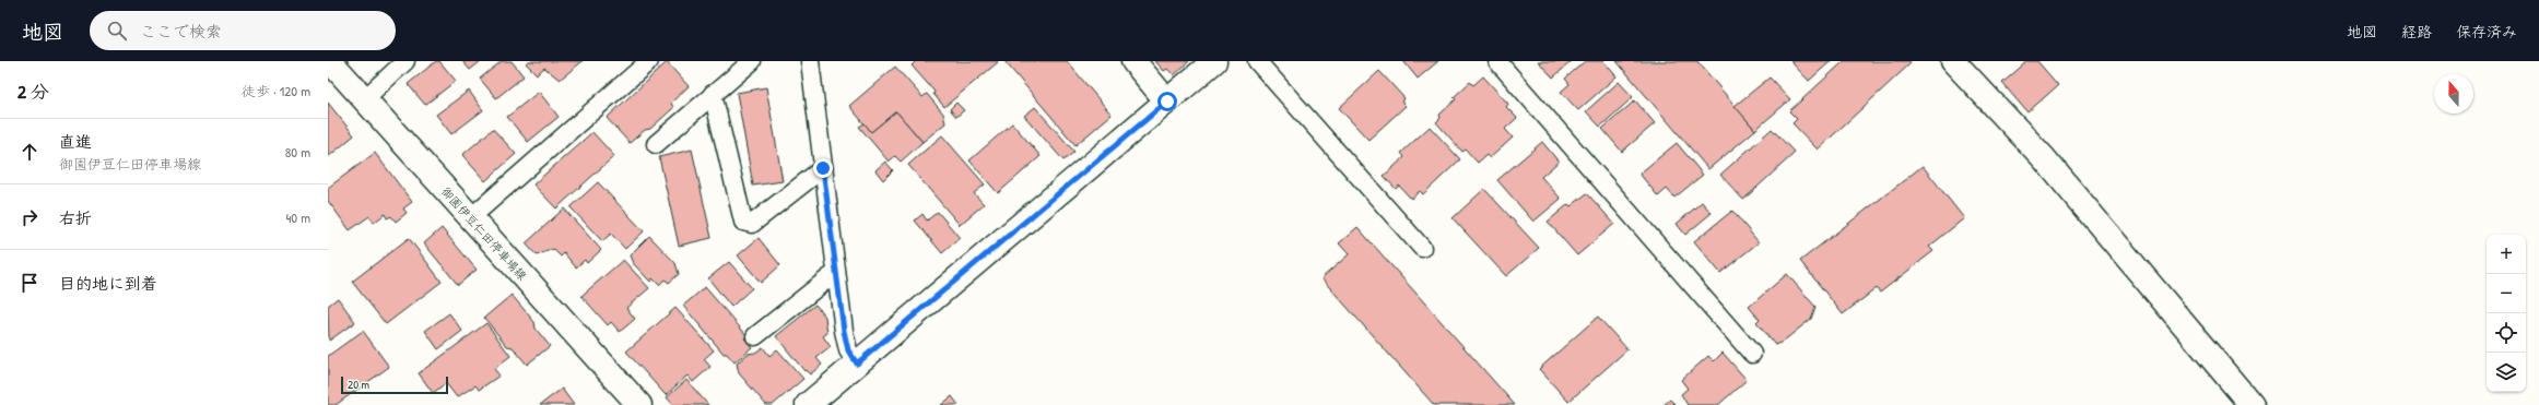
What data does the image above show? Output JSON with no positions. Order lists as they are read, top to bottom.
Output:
{
  "streets": {
    "main road": ["御園伊豆仁田停車場線"]
  },
  "scale_bar": "20 m",
  "north": "top",
  "page": {
    "header": "地図",
    "search": "ここで検索",
    "nav": ["地図", "経路", "保存済み"],
    "heading": ["2 分", "徒歩 · 120 m"],
    "list": [
      ["直進", "御園伊豆仁田停車場線", "80 m"],
      ["右折", "40 m"],
      "目的地に到着"
    ],
    "map_buttons": ["+", "−"],
    "scale": "20 m"
  }
}
